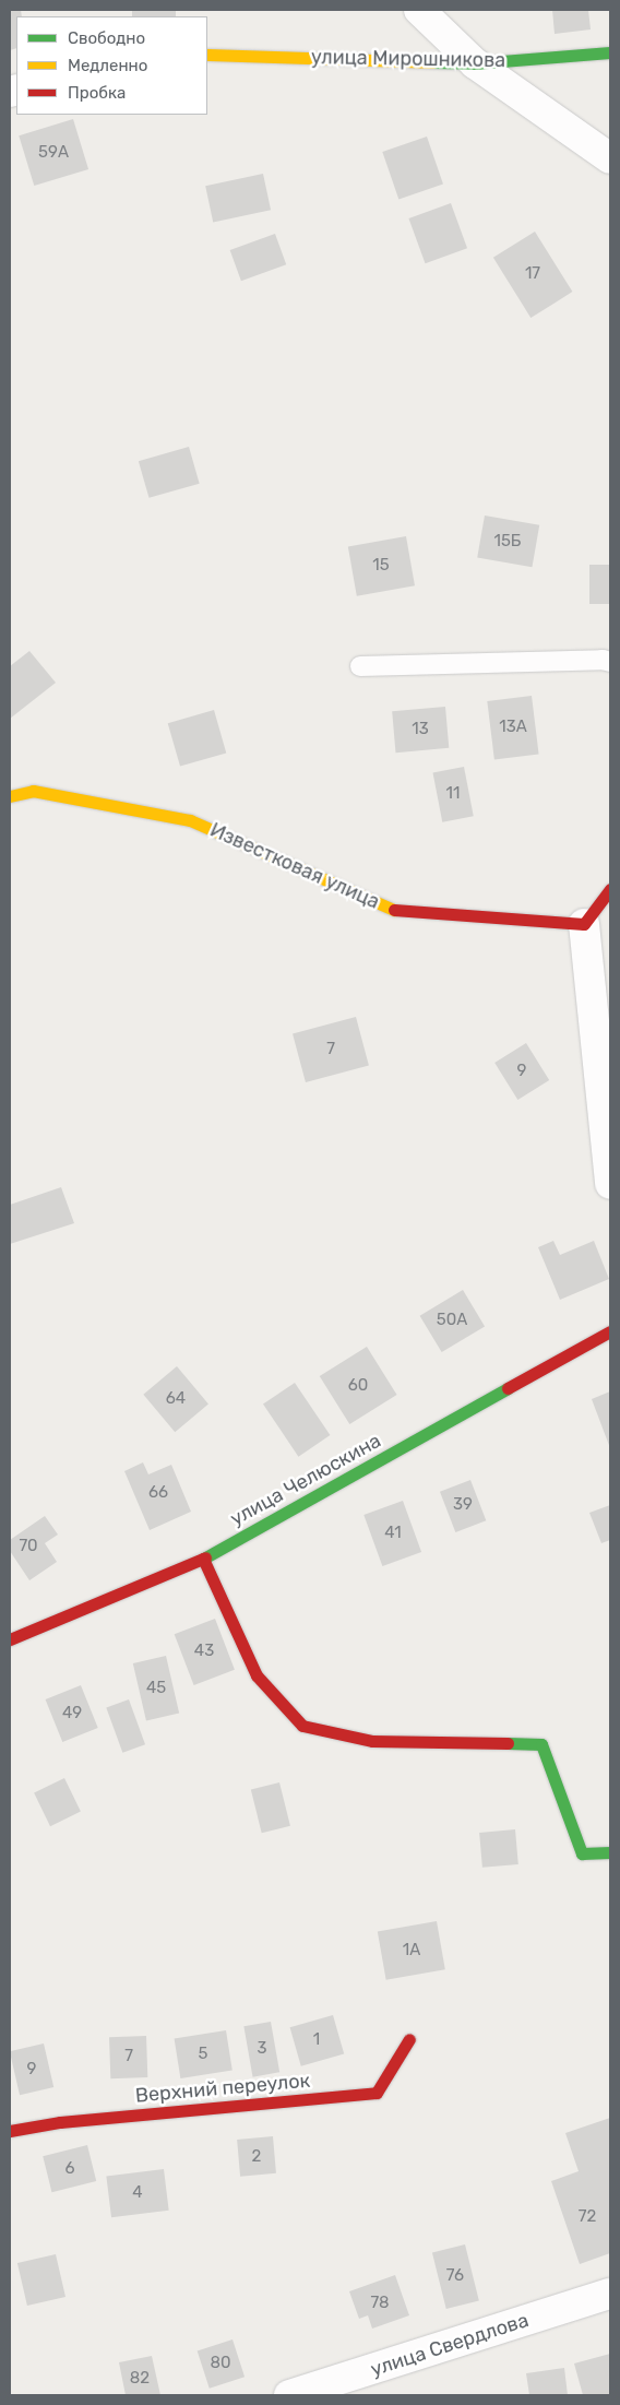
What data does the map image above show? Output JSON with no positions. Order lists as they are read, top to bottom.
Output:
{
  "streets": {
    "street": [
      "улица Мирошникова",
      "Известковая улица",
      "улица Челюскина",
      "Верхний переулок",
      "улица Свердлова"
    ]
  },
  "house_numbers": [
    "59А",
    "17",
    "15Б",
    "15",
    "13А",
    "13",
    "11",
    "7",
    "9",
    "50А",
    "60",
    "64",
    "66",
    "39",
    "41",
    "70",
    "43",
    "45",
    "49",
    "1А",
    "1",
    "3",
    "5",
    "7",
    "9",
    "2",
    "6",
    "4",
    "72",
    "76",
    "78",
    "80",
    "82"
  ],
  "legend": ["Свободно", "Медленно", "Пробка"]
}
